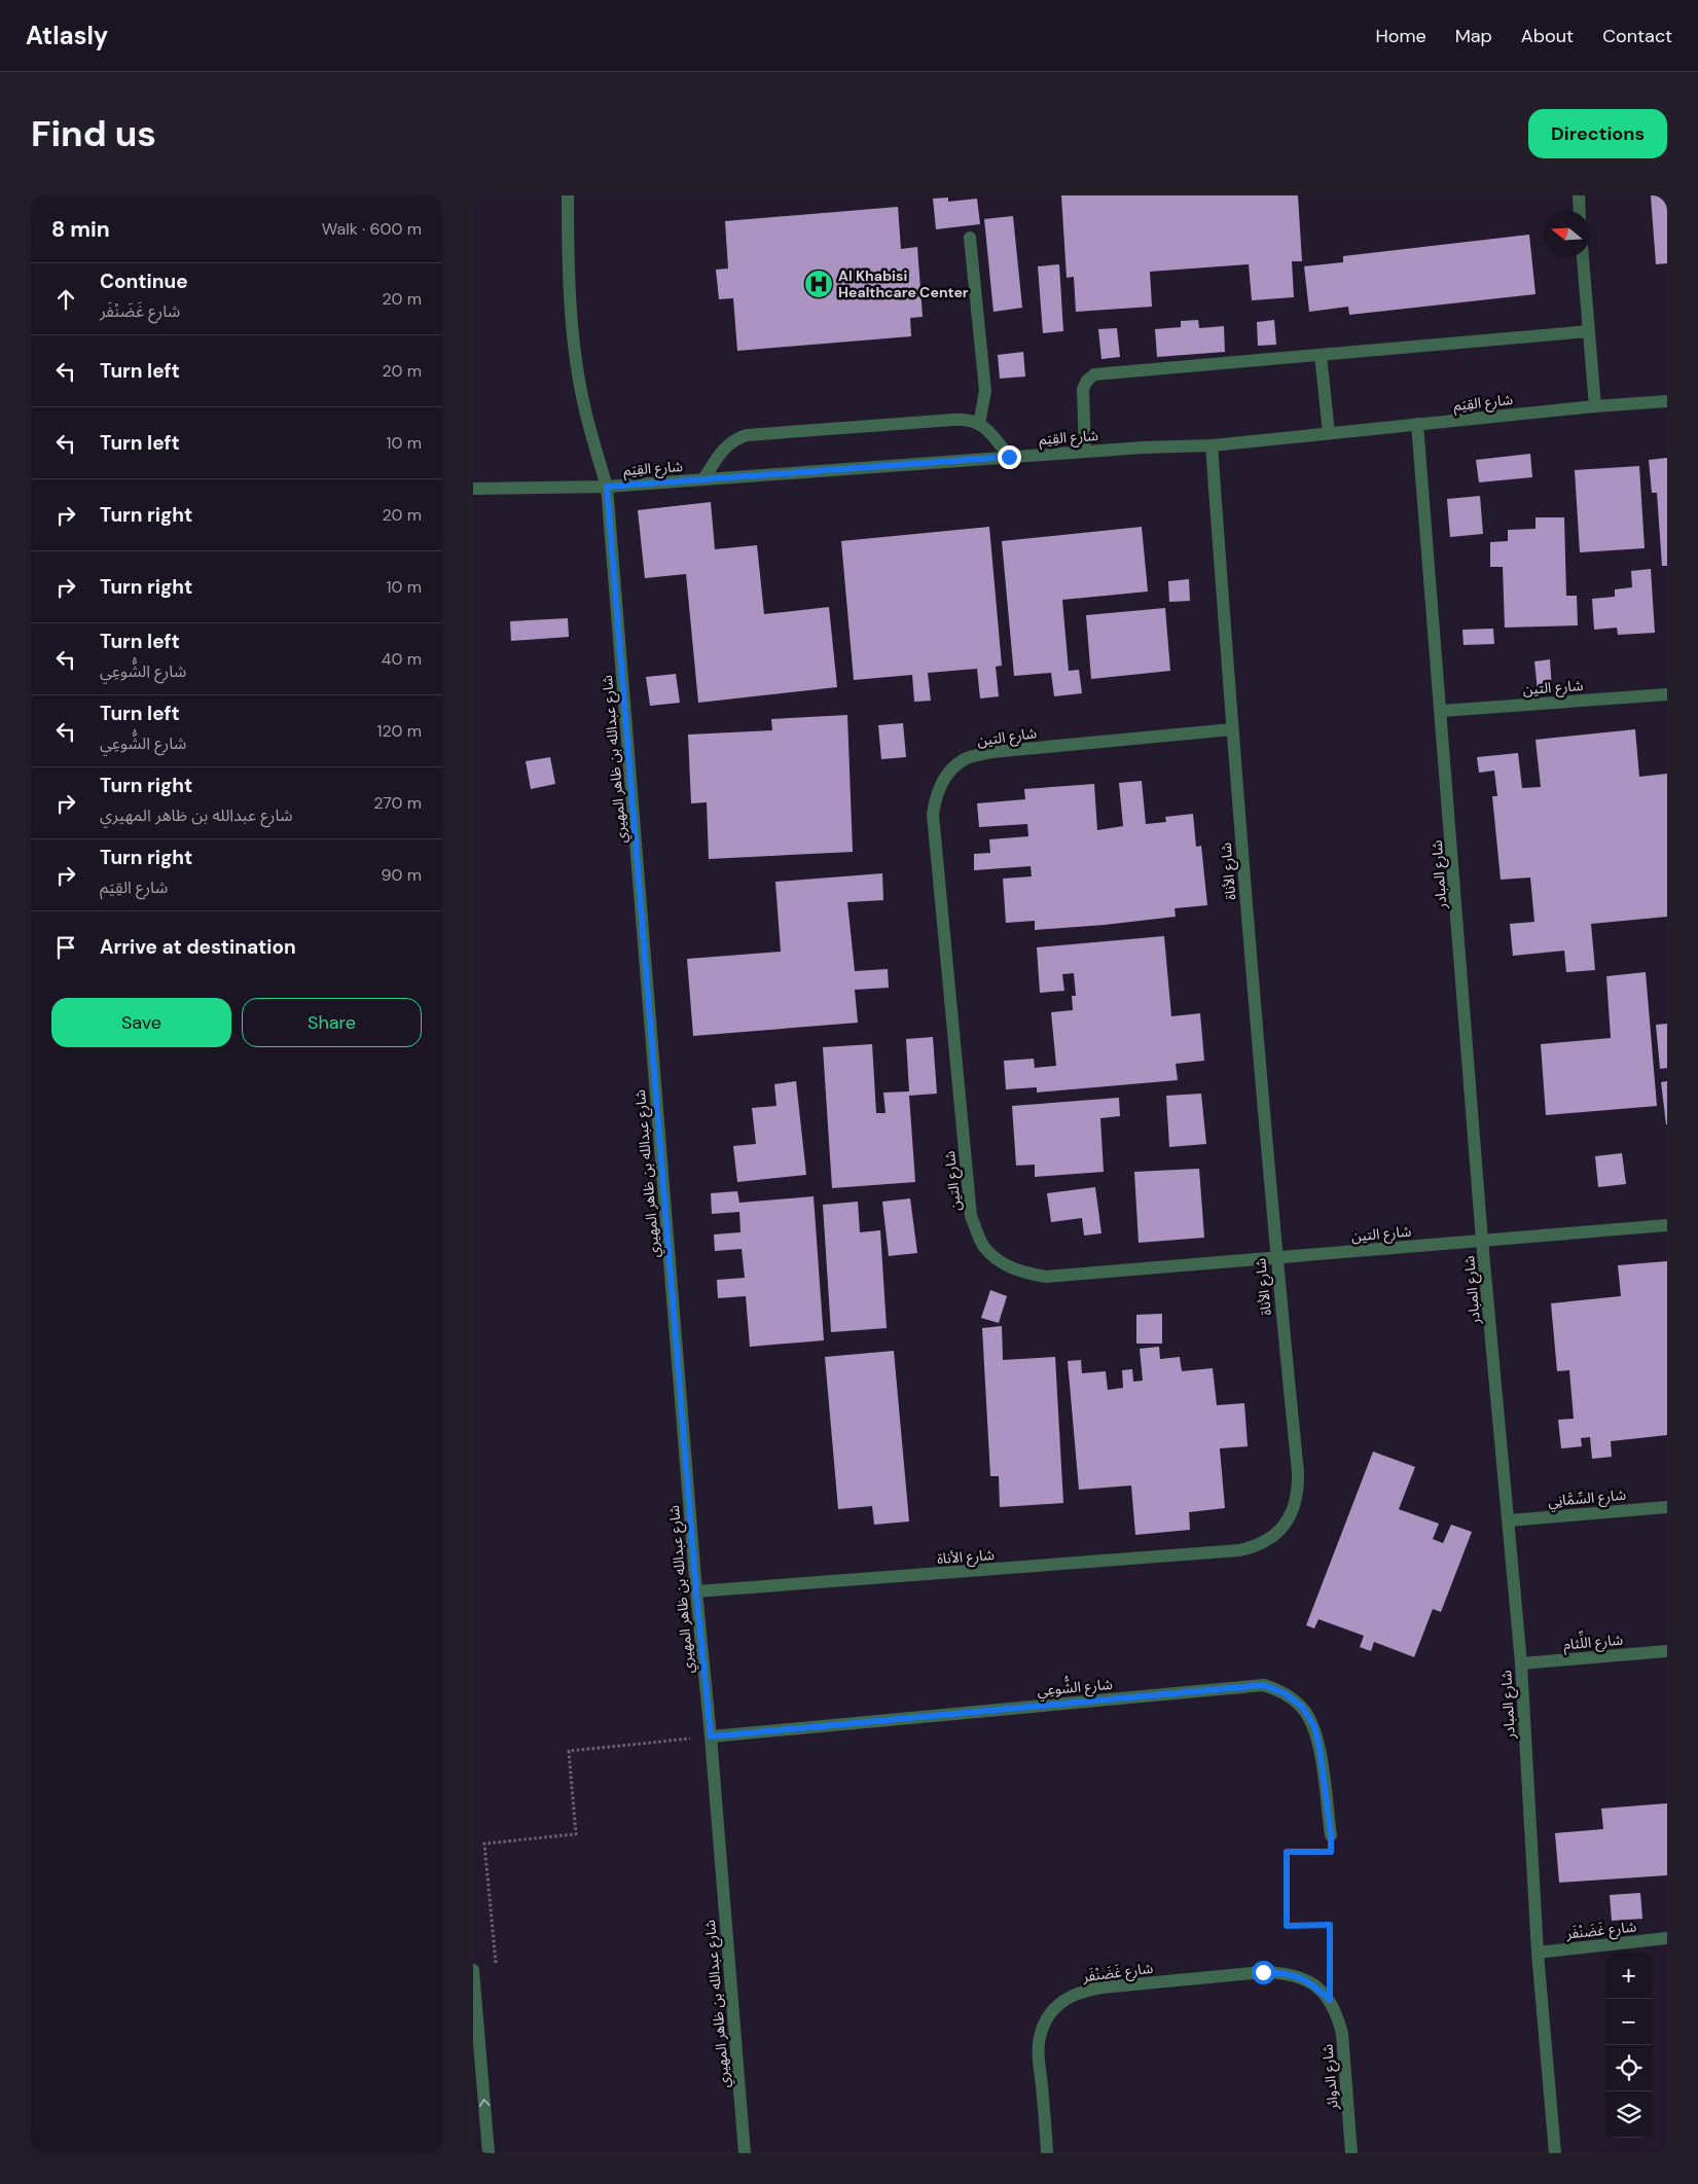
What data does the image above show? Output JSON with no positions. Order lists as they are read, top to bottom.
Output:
{
  "streets": {
    "street": [
      "شارع القِيَم",
      "شارع التين",
      "شارع عبدالله بن ظاهر المهيري",
      "شارع الأناة",
      "شارع المبادر",
      "شارع السِّمَّانِي",
      "شارع اللِّثام",
      "شارع الشُّوعِي",
      "شارع غَضَنْفَر",
      "شارع الدوائر"
    ]
  },
  "crossings": [
    ["شارع القِيَم", "شارع عبدالله بن ظاهر المهيري"],
    ["شارع القِيَم", "شارع الأناة"],
    ["شارع القِيَم", "شارع المبادر"],
    ["شارع التين", "شارع الأناة"],
    ["شارع التين", "شارع المبادر"],
    ["شارع عبدالله بن ظاهر المهيري", "شارع الأناة"],
    ["شارع عبدالله بن ظاهر المهيري", "شارع الشُّوعِي"],
    ["شارع المبادر", "شارع السِّمَّانِي"],
    ["شارع المبادر", "شارع اللِّثام"],
    ["شارع المبادر", "شارع غَضَنْفَر"],
    ["شارع غَضَنْفَر", "شارع الدوائر"]
  ],
  "places": {
    "hospital": ["Al Khabisi Healthcare Center"]
  },
  "north": "left",
  "page": {
    "header": "Atlasly",
    "nav": [
      "Home",
      "Map",
      "About",
      "Contact"
    ],
    "buttons": [
      "Directions",
      ["Save", "Share"]
    ],
    "title": "Find us",
    "heading": ["8 min", "Walk · 600 m"],
    "list": [
      ["Continue", "شارع غَضَنْفَر", "20 m"],
      ["Turn left", "20 m"],
      ["Turn left", "10 m"],
      ["Turn right", "20 m"],
      ["Turn right", "10 m"],
      ["Turn left", "شارع الشُّوعِي", "40 m"],
      ["Turn left", "شارع الشُّوعِي", "120 m"],
      ["Turn right", "شارع عبدالله بن ظاهر المهيري", "270 m"],
      ["Turn right", "شارع القِيَم", "90 m"],
      "Arrive at destination"
    ],
    "map_buttons": ["+", "−"]
  }
}
